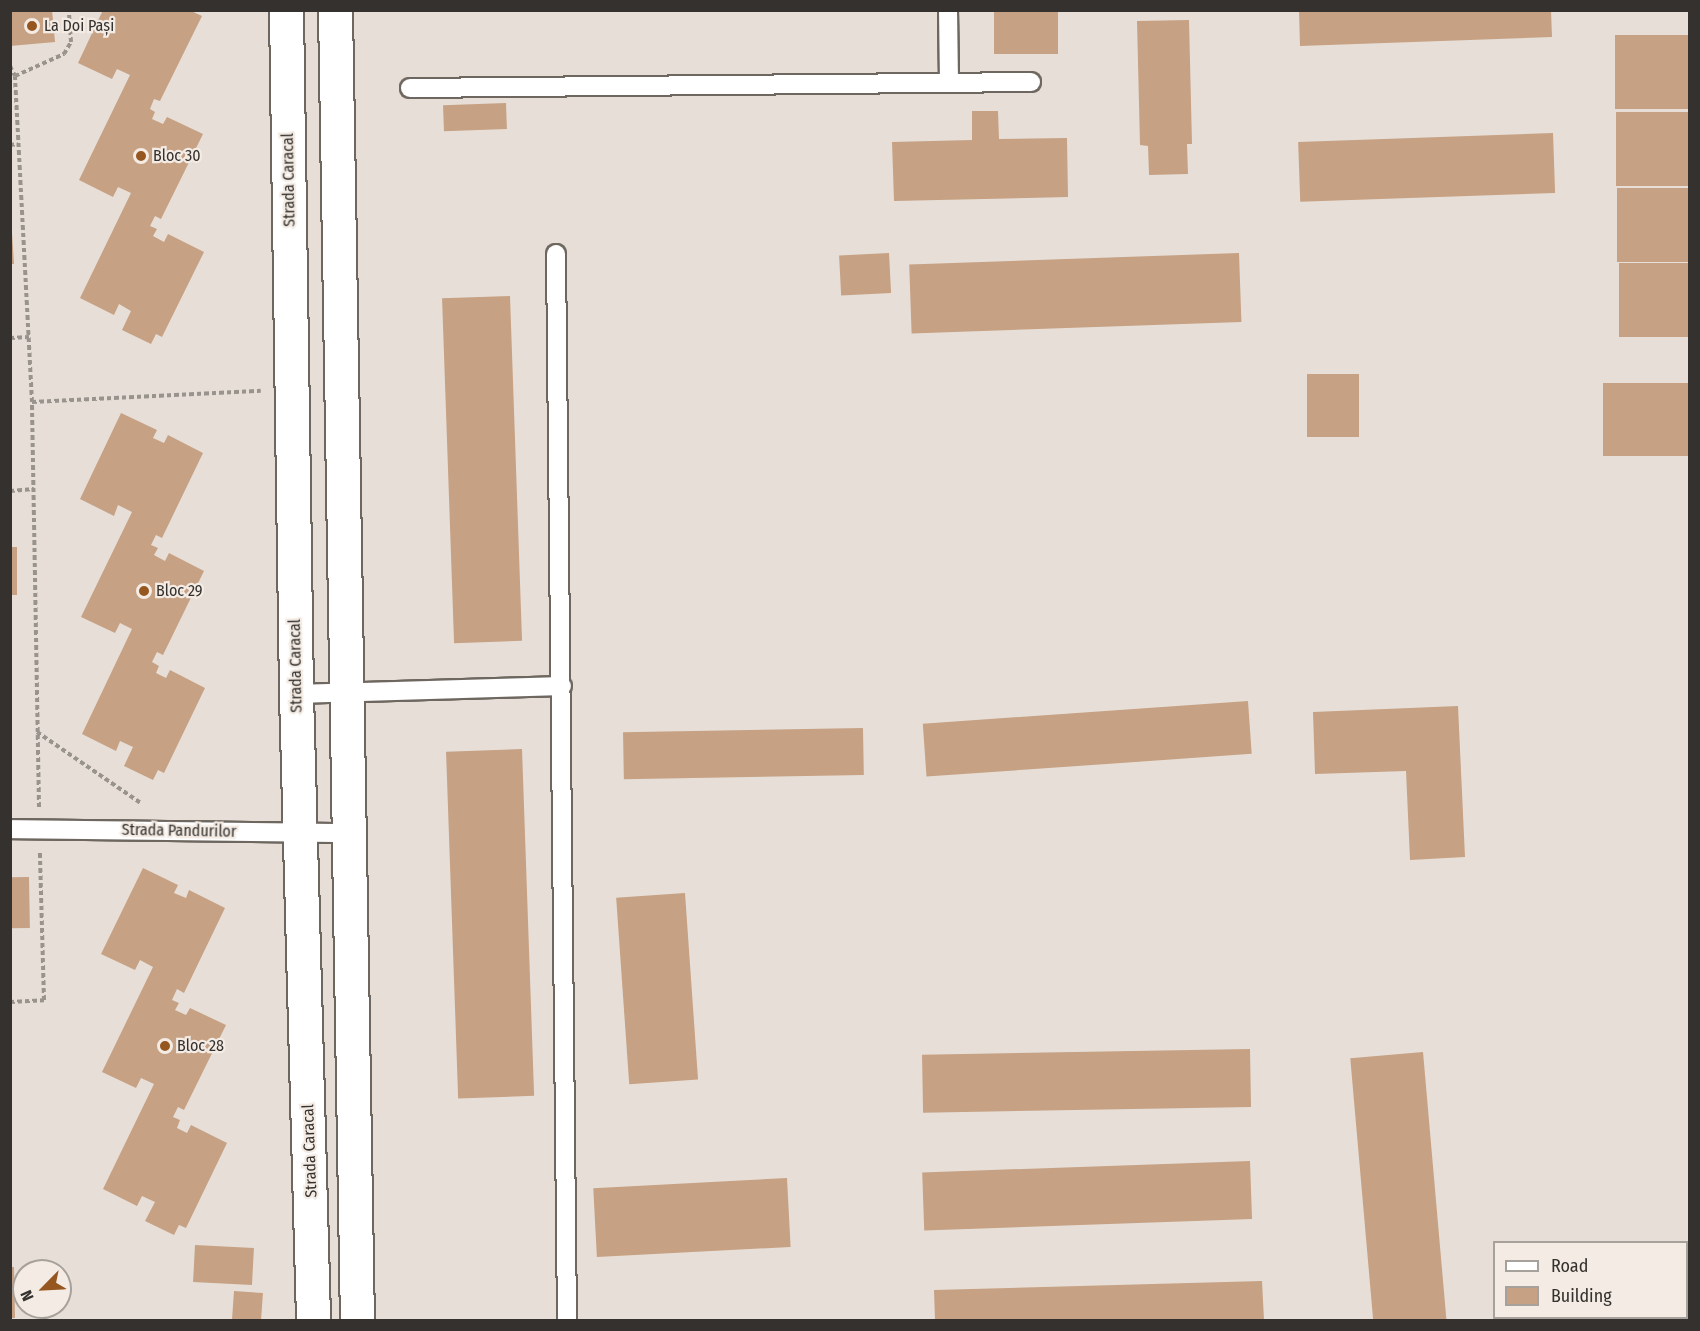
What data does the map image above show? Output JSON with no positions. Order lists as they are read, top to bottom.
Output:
{
  "streets": {
    "main road": ["Strada Caracal"],
    "lane": ["Strada Pandurilor"]
  },
  "crossings": [
    ["Strada Caracal", "Strada Pandurilor"]
  ],
  "places": [
    "La Doi Pași",
    "Bloc 30",
    "Bloc 29",
    "Bloc 28"
  ],
  "legend": ["Road", "Building"],
  "north": "bottom left"
}
